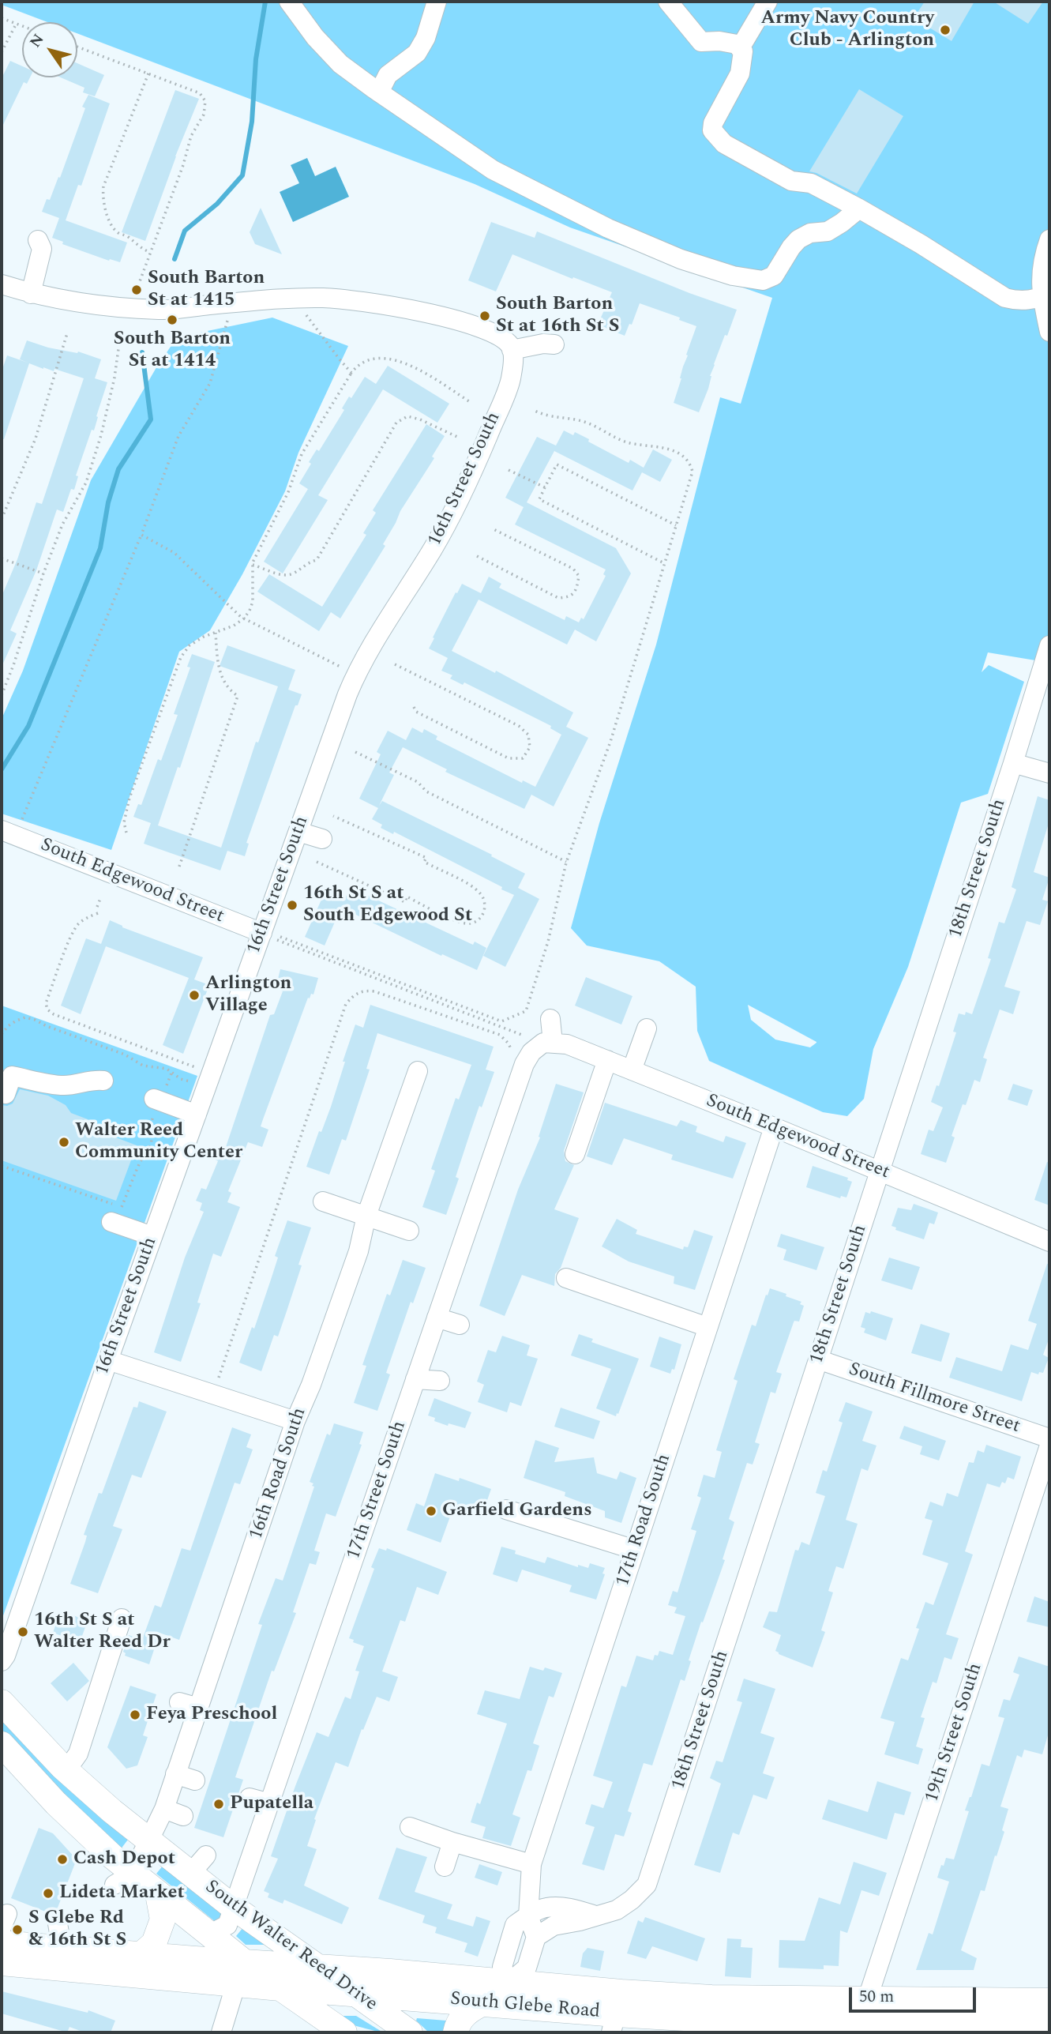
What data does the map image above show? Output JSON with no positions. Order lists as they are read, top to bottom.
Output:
{
  "streets": {
    "main road": ["South Walter Reed Drive", "South Glebe Road"],
    "street": [
      "16th Street South",
      "18th Street South",
      "South Edgewood Street",
      "South Fillmore Street",
      "16th Road South",
      "17th Street South",
      "17th Road South",
      "19th Street South"
    ]
  },
  "crossings": [
    ["16th Street South", "South Edgewood Street"],
    ["18th Street South", "South Edgewood Street"],
    ["18th Street South", "South Fillmore Street"],
    ["18th Street South", "17th Road South"],
    ["South Edgewood Street", "17th Street South"],
    ["South Edgewood Street", "17th Road South"],
    ["16th Road South", "South Walter Reed Drive"],
    ["17th Street South", "South Walter Reed Drive"],
    ["19th Street South", "South Glebe Road"],
    ["South Walter Reed Drive", "South Glebe Road"]
  ],
  "places": [
    "Army Navy Country Club - Arlington",
    "South Barton St at 1415",
    "South Barton St at 16th St S",
    "South Barton St at 1414",
    "16th St S at South Edgewood St",
    "Arlington Village",
    "Walter Reed Community Center",
    "Garfield Gardens",
    "16th St S at Walter Reed Dr",
    "Feya Preschool",
    "Pupatella",
    "Cash Depot",
    "Lideta Market",
    "S Glebe Rd & 16th St S"
  ],
  "scale_bar": "50 m",
  "north": "top left"
}
